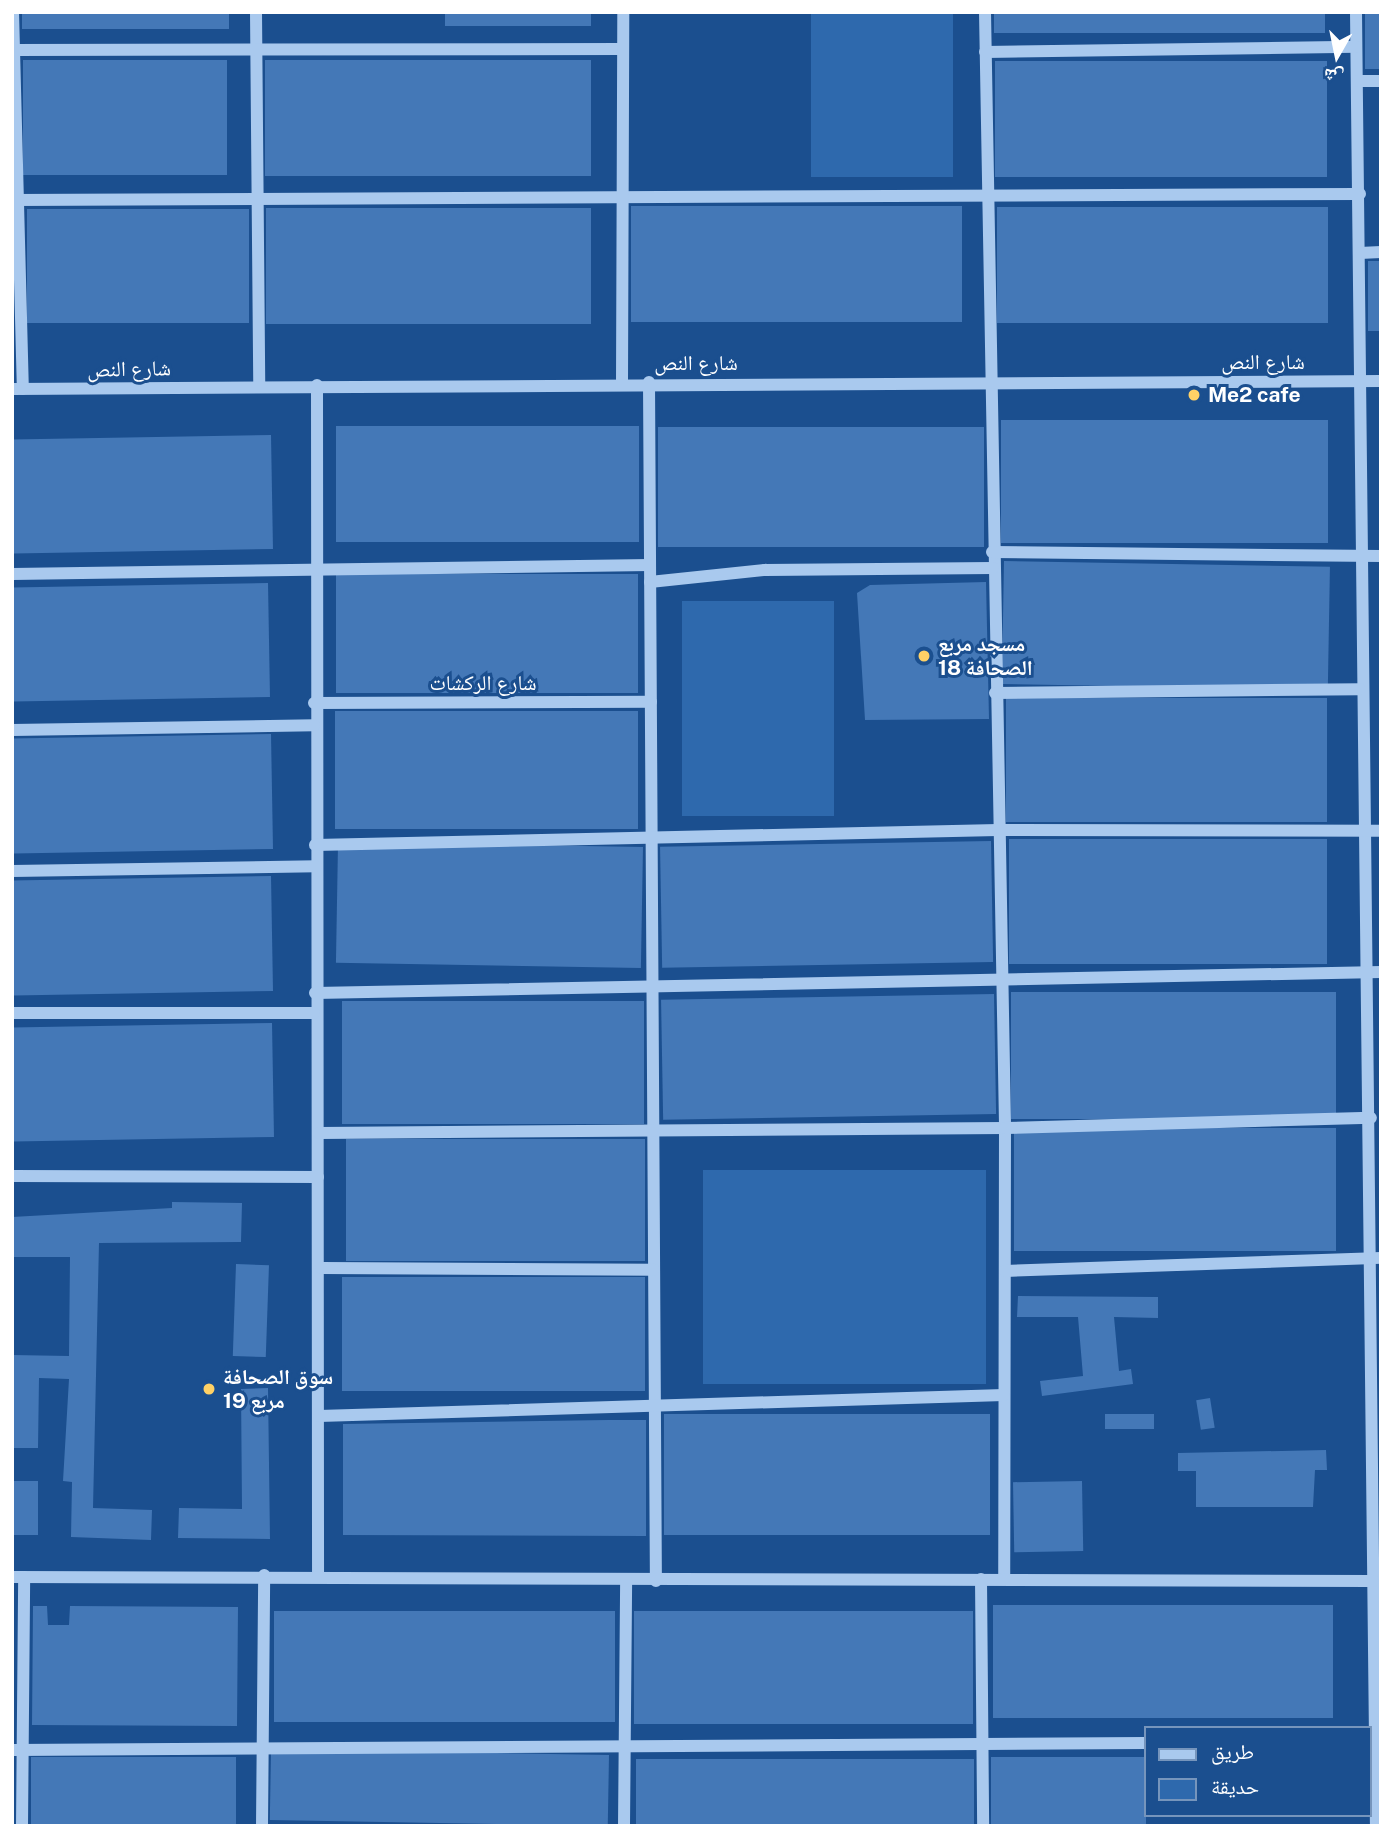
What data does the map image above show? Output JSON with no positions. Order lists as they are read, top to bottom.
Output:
{
  "streets": {
    "street": ["شارع النص", "شارع الركشات"]
  },
  "places": ["Me2 cafe", "مسجد مربع 18 الصحافة", "سوق الصحافة مربع 19"],
  "legend": ["طريق", "حديقة"],
  "north": "bottom"
}
